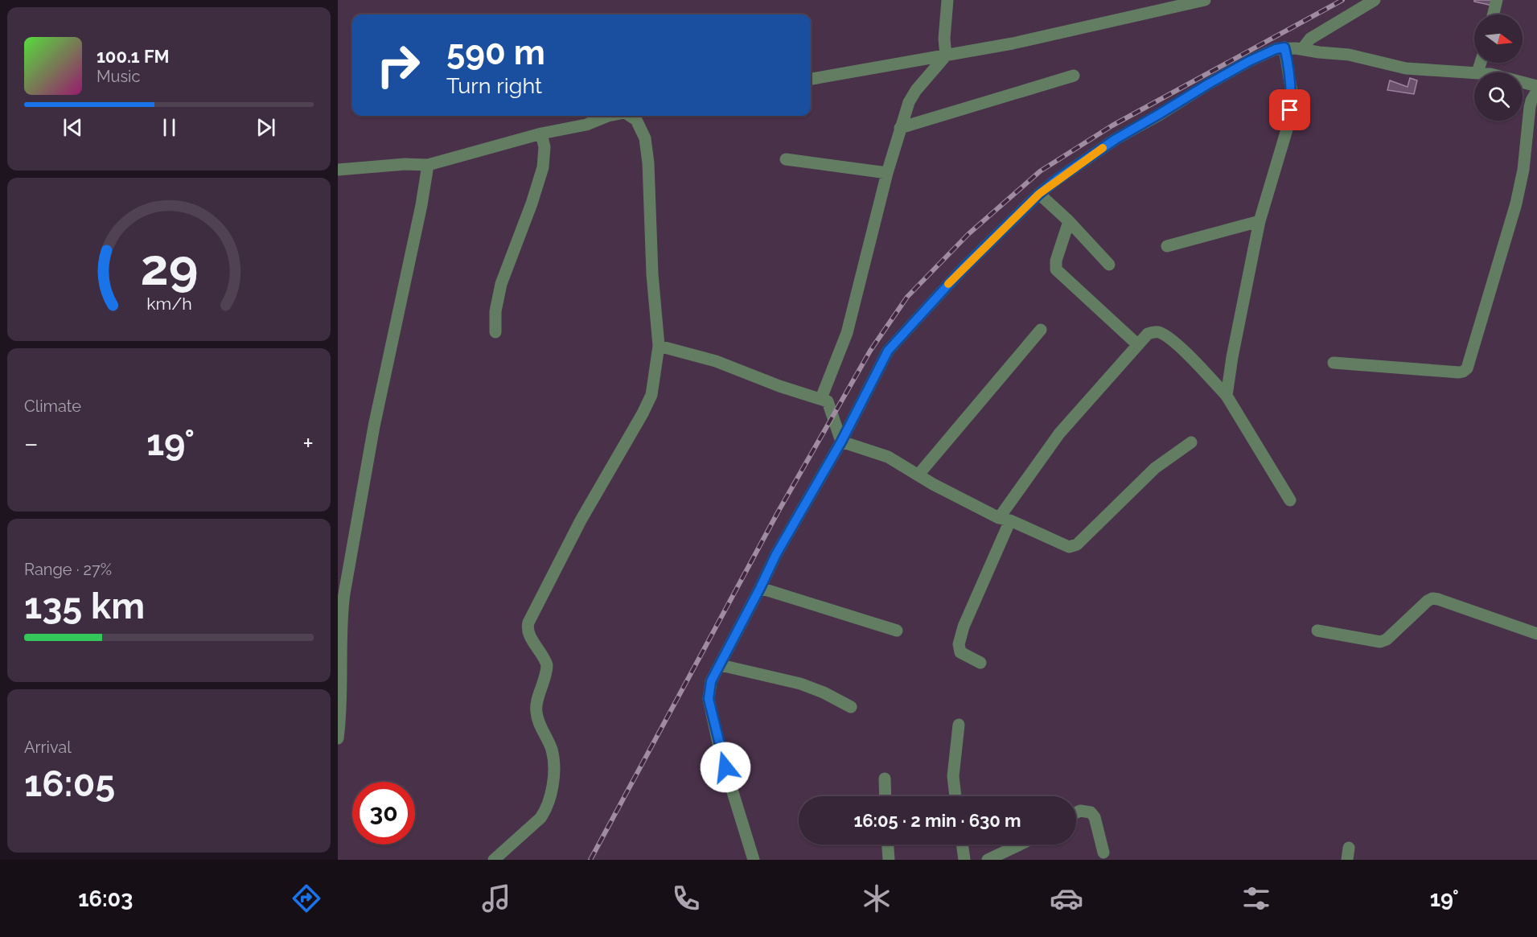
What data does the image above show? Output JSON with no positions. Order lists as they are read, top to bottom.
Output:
{
  "north": "right",
  "page": {
    "turn": ["590 m", "Turn right"],
    "song": ["100.1 FM", "Music"],
    "tile": [
      "Climate",
      ["Range · 27%", "135 km"],
      ["Arrival", "16:05"]
    ],
    "heat": ["−", "19°", "+"],
    "limit": "30",
    "trip": "16:05 · 2 min · 630 m",
    "tabs": ["16:03", "19°"],
    "gauge": ["29", "km/h"]
  }
}
